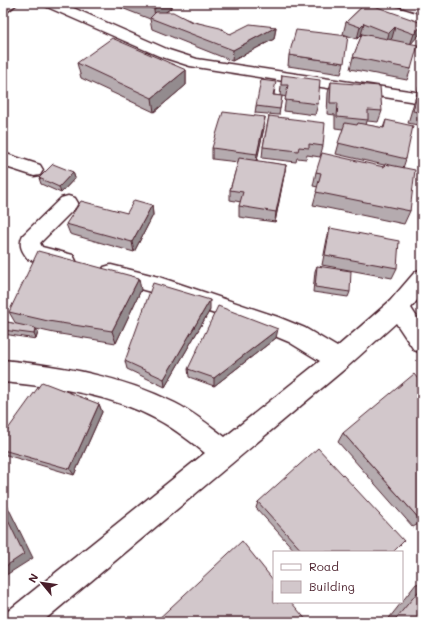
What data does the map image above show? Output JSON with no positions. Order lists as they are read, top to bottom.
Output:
{
  "legend": ["Road", "Building"],
  "north": "top left"
}
